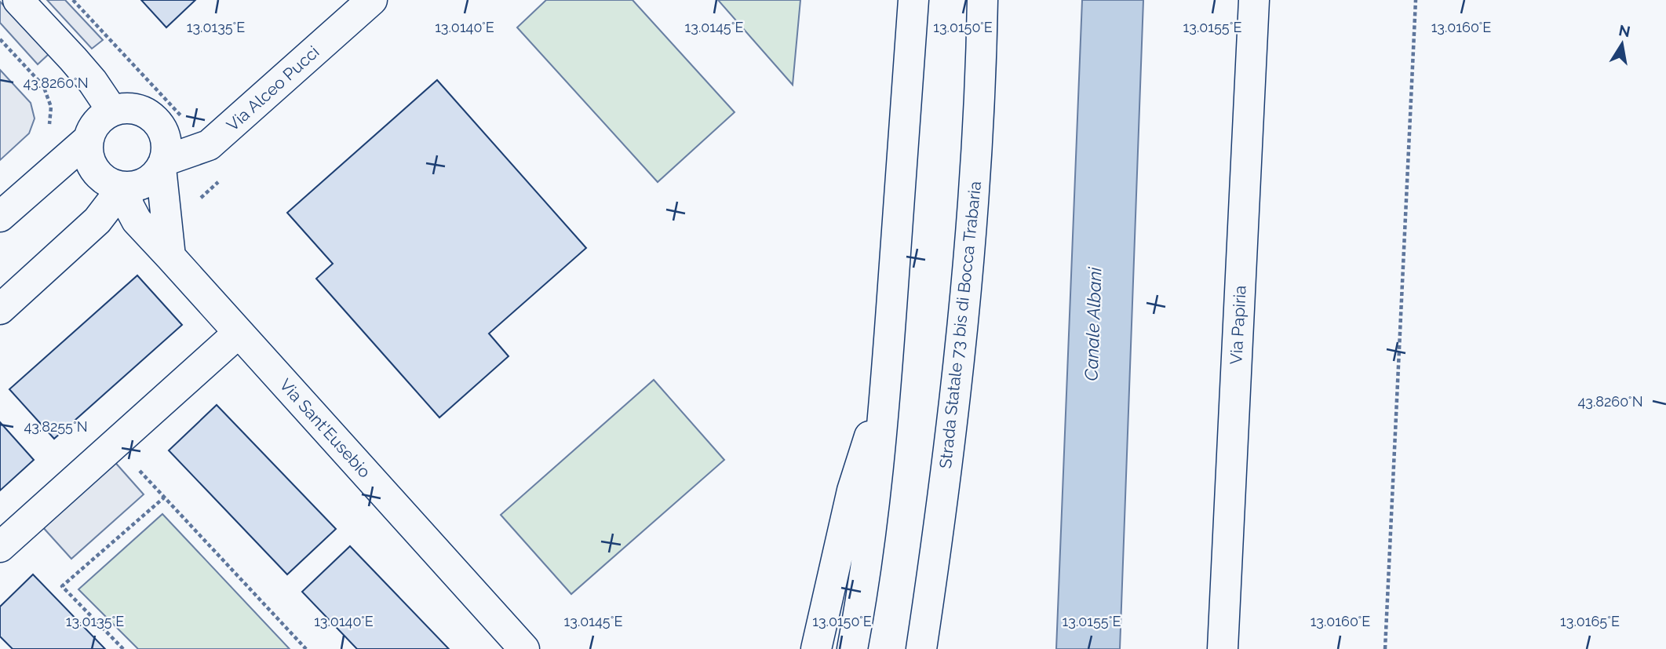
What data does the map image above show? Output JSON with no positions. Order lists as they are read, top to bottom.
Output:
{
  "streets": {
    "main road": [
      "Via Alceo Pucci",
      "Strada Statale 73 bis di Bocca Trabaria",
      "Via Papiria",
      "Via Sant'Eusebio"
    ]
  },
  "crossings": [
    ["Via Alceo Pucci", "Via Sant'Eusebio"]
  ],
  "water": ["Canale Albani"],
  "north": "top",
  "coordinates": [
    "13.0135°E",
    "13.0140°E",
    "13.0145°E",
    "13.0150°E",
    "13.0155°E",
    "13.0160°E",
    "43.8260°N",
    "43.8255°N",
    "13.0165°E"
  ]
}
